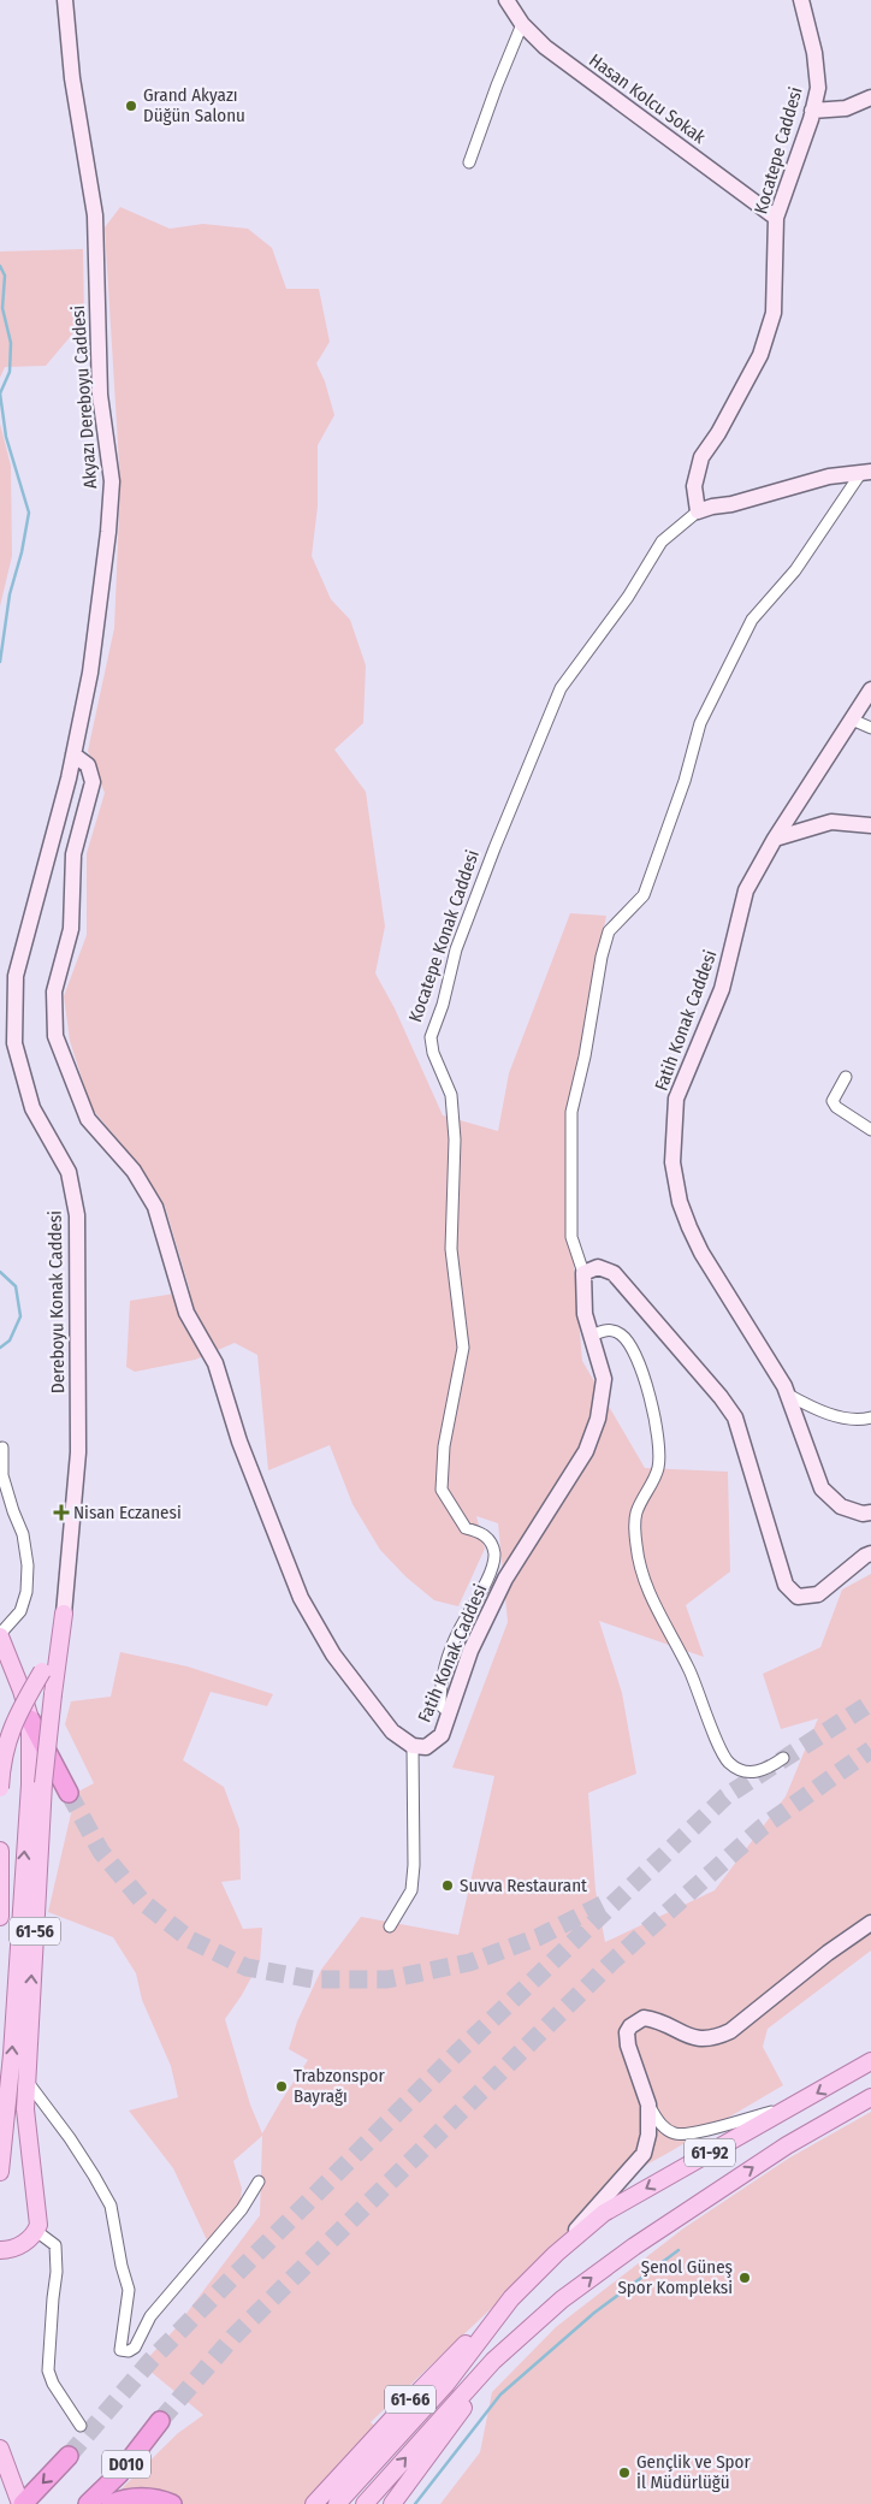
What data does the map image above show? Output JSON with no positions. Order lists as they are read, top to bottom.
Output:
{
  "streets": {
    "highway": ["D010"],
    "main road": [
      "Hasan Kolcu Sokak",
      "Kocatepe Caddesi",
      "Akyazı Dereboyu Caddesi",
      "Kocatepe Konak Caddesi",
      "Fatih Konak Caddesi",
      "Dereboyu Konak Caddesi",
      "61-56",
      "61-92",
      "61-66"
    ]
  },
  "crossings": [
    ["Hasan Kolcu Sokak", "Kocatepe Caddesi"],
    ["Kocatepe Caddesi", "Kocatepe Konak Caddesi"],
    ["Akyazı Dereboyu Caddesi", "Fatih Konak Caddesi"],
    ["Akyazı Dereboyu Caddesi", "Dereboyu Konak Caddesi"],
    ["Kocatepe Konak Caddesi", "Fatih Konak Caddesi"],
    ["Fatih Konak Caddesi", "Dereboyu Konak Caddesi"],
    ["Dereboyu Konak Caddesi", "61-56"],
    ["61-92", "61-66"]
  ],
  "places": {
    "other": [
      "Grand Akyazı Düğün Salonu",
      "Suvva Restaurant",
      "Trabzonspor Bayrağı",
      "Şenol Güneş Spor Kompleksi",
      "Gençlik ve Spor İl Müdürlüğü"
    ],
    "health": ["Nisan Eczanesi"]
  }
}
